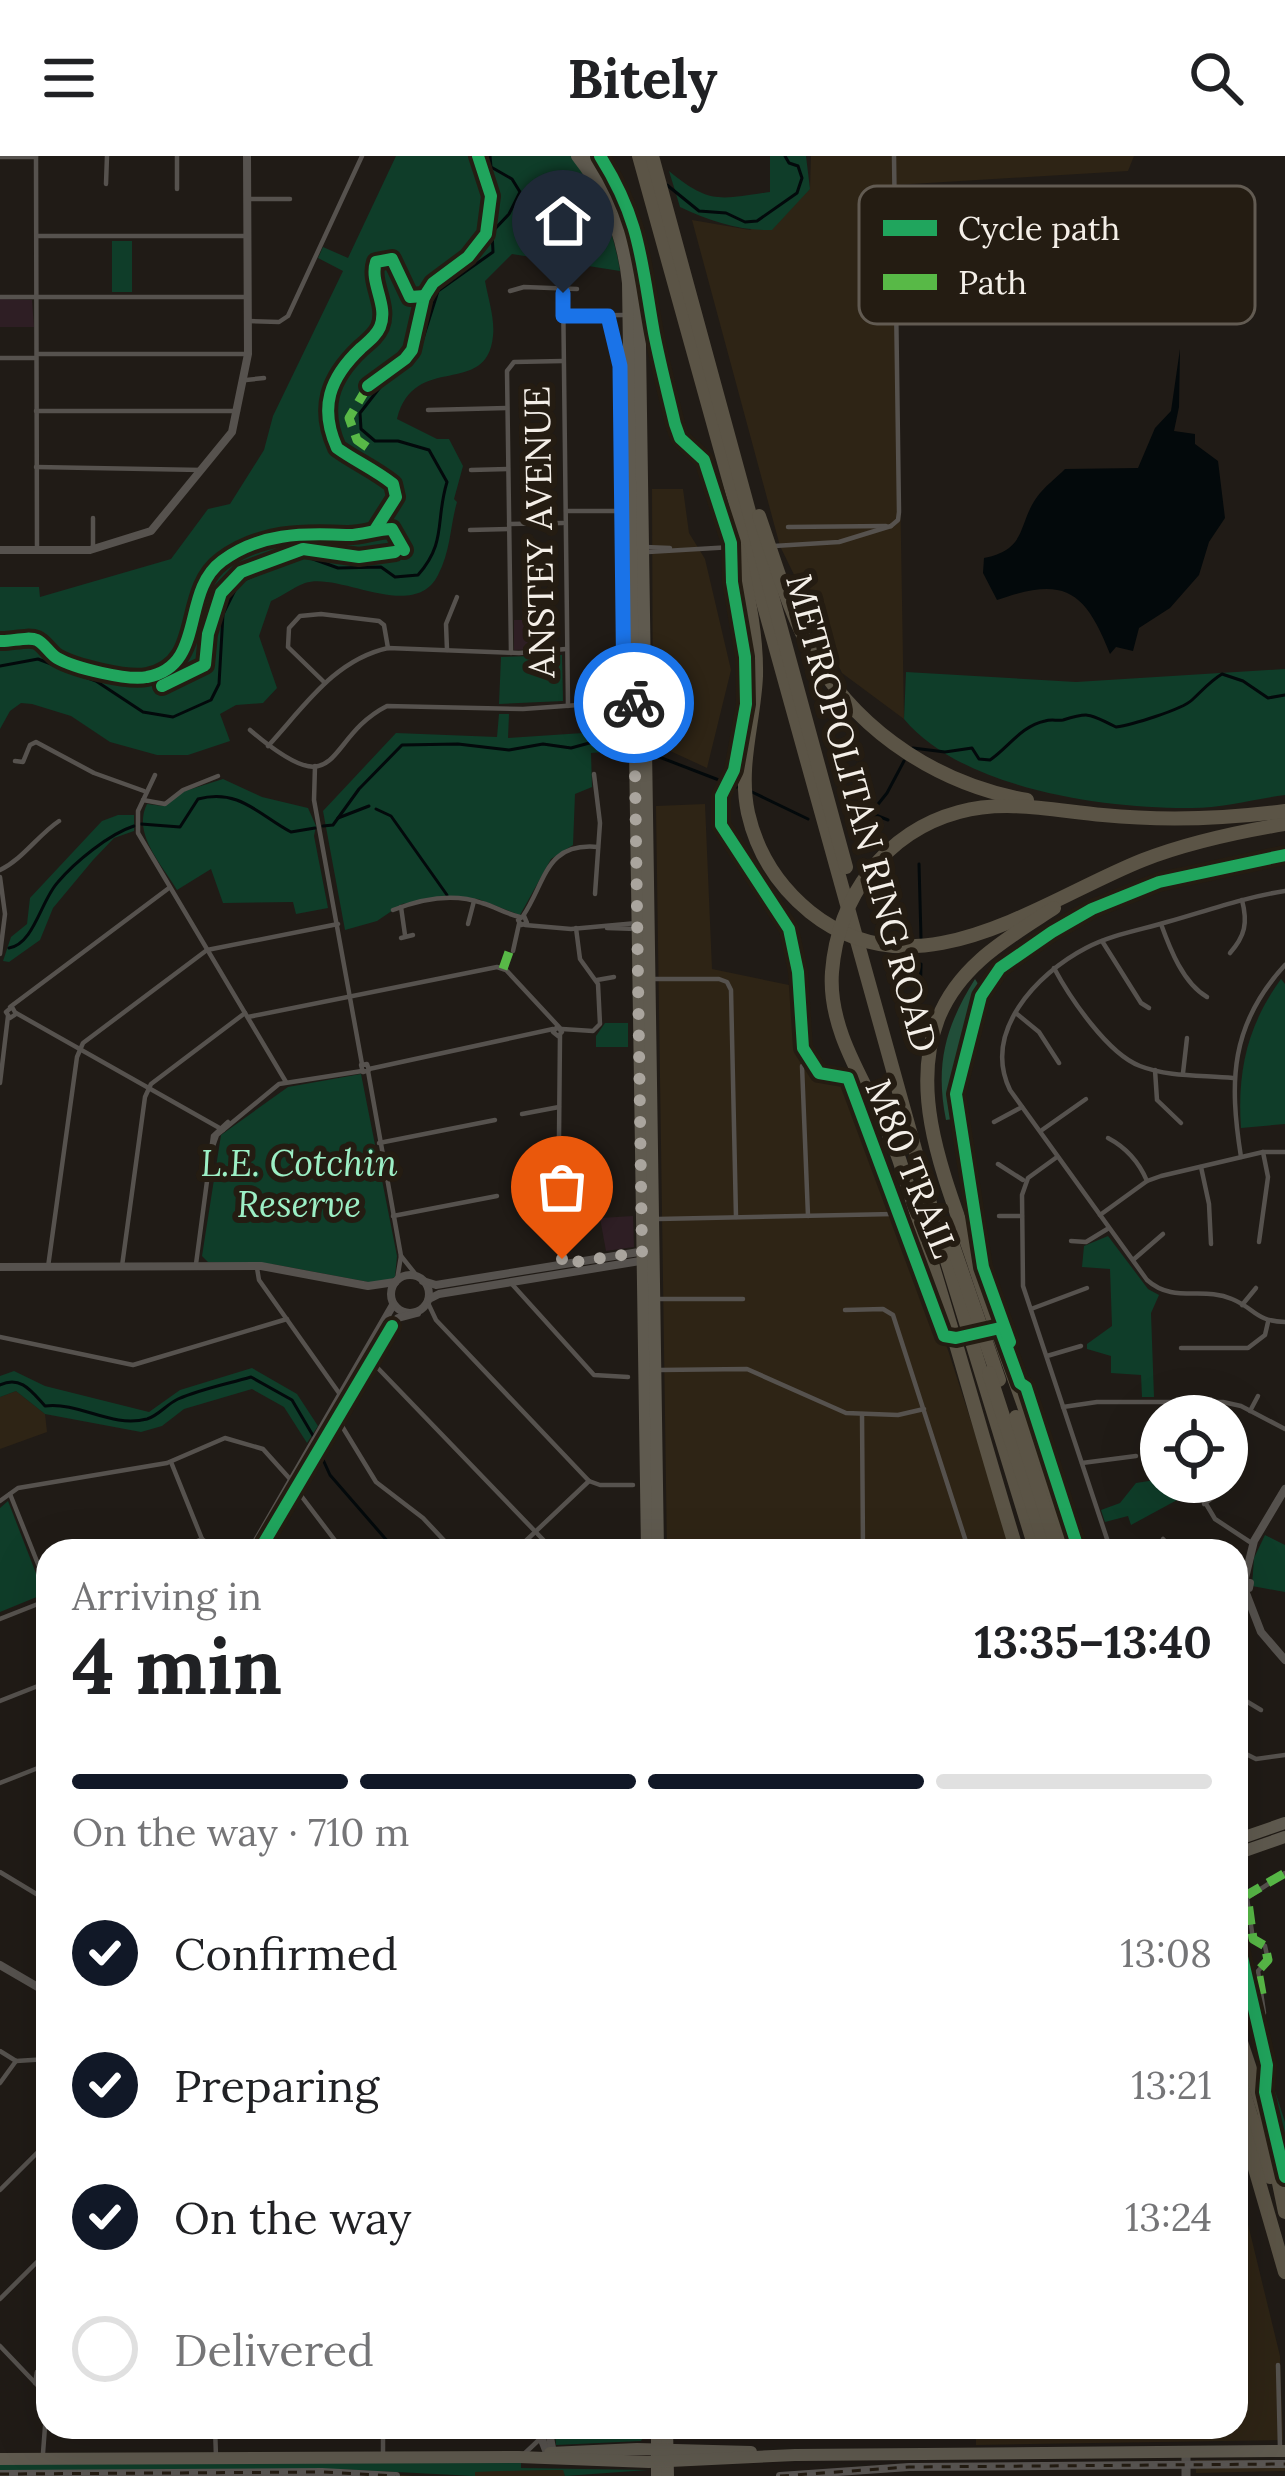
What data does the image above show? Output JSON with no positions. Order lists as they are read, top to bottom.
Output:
{
  "streets": {
    "highway": ["METROPOLITAN RING ROAD"],
    "street": ["ANSTEY AVENUE"],
    "cycle path": ["M80 TRAIL"]
  },
  "parks": ["L.E. Cotchin Reserve"],
  "legend": ["Cycle path", "Path"],
  "page": {
    "header": "Bitely",
    "heading": ["4 min", "Arriving in", "13:35–13:40"],
    "bar": "On the way · 710 m",
    "list": [
      ["Confirmed", "13:08"],
      ["Preparing", "13:21"],
      ["On the way", "13:24"],
      "Delivered"
    ]
  }
}
